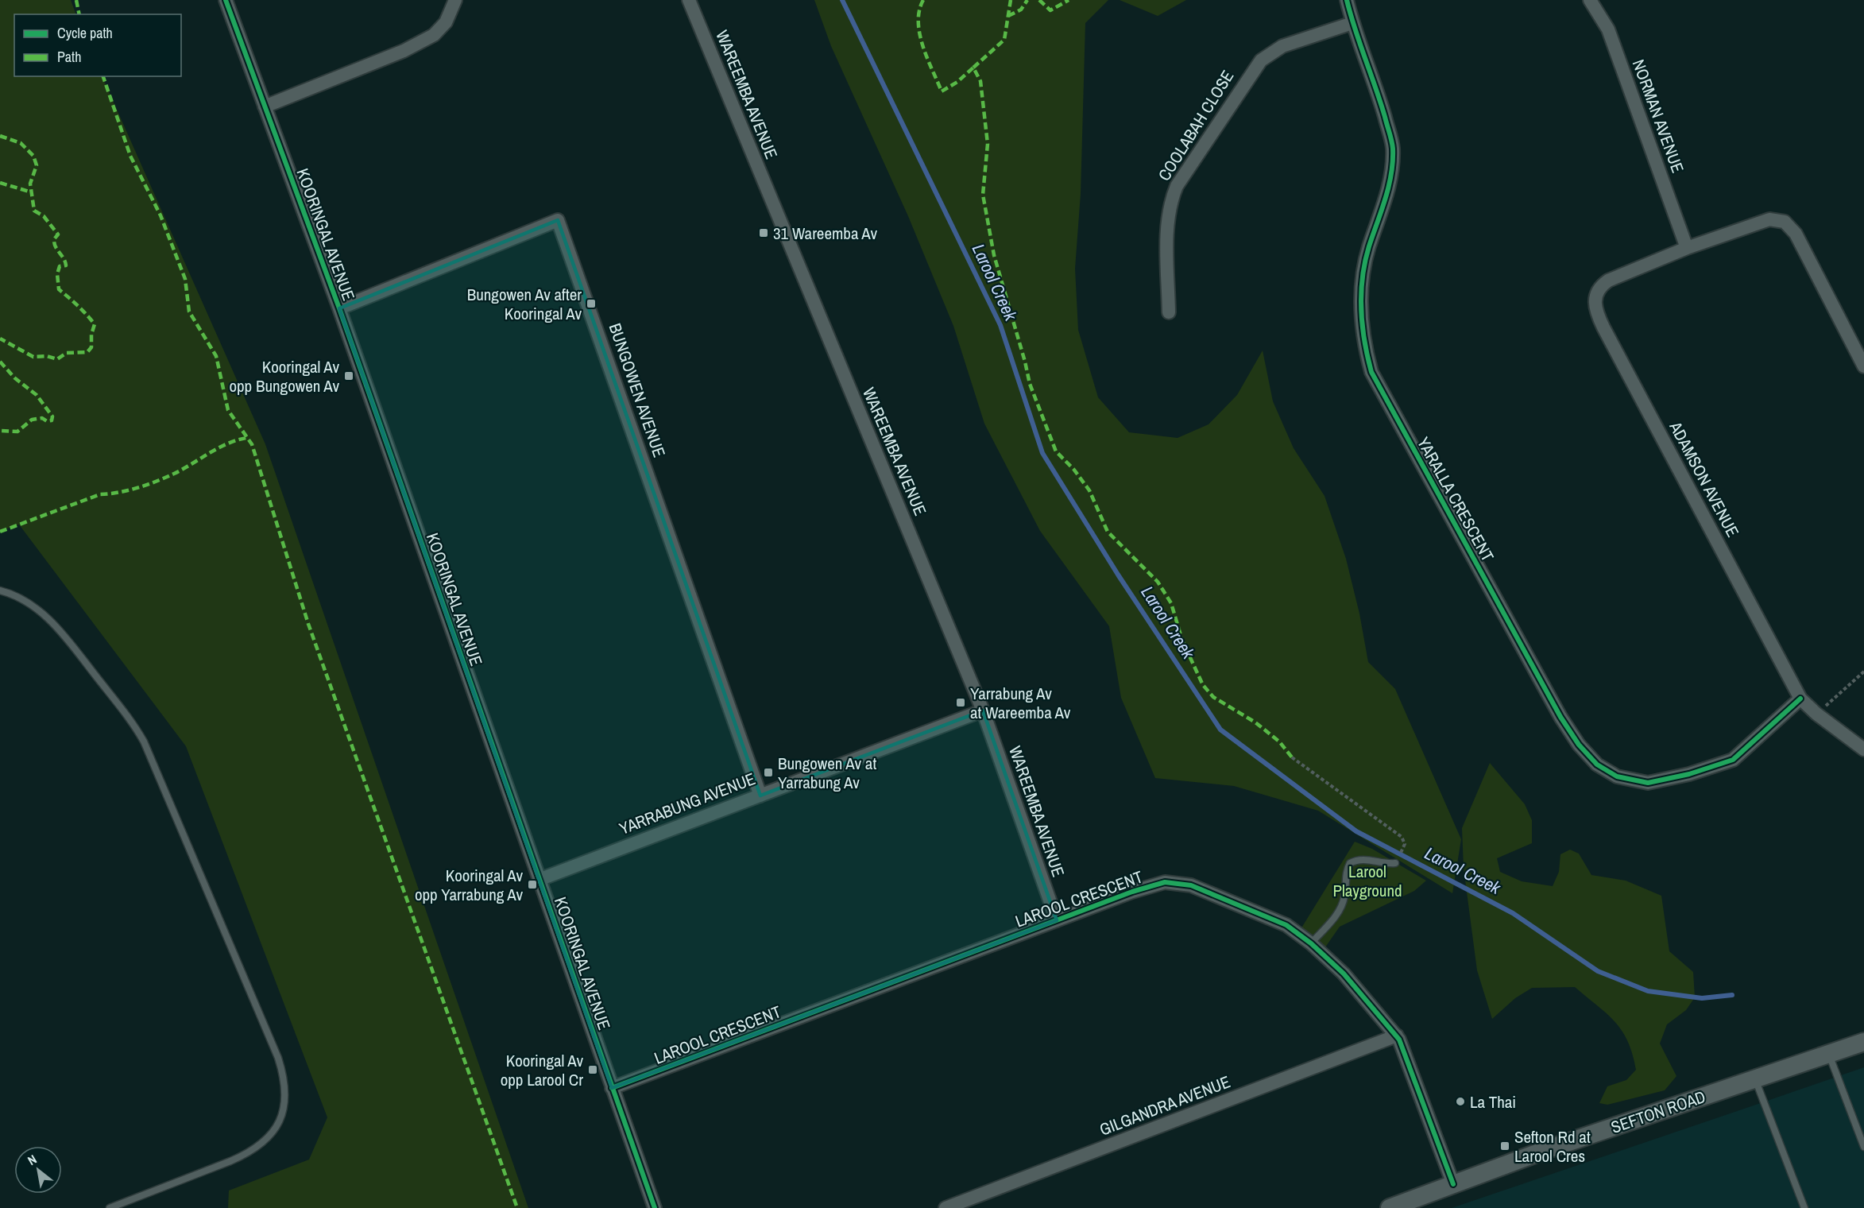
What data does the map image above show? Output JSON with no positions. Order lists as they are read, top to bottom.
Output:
{
  "streets": {
    "street": [
      "WAREEMBA AVENUE",
      "NORMAN AVENUE",
      "COOLABAH CLOSE",
      "KOORINGAL AVENUE",
      "BUNGOWEN AVENUE",
      "ADAMSON AVENUE",
      "YARALLA CRESCENT",
      "YARRABUNG AVENUE",
      "LAROOL CRESCENT",
      "GILGANDRA AVENUE",
      "SEFTON ROAD"
    ]
  },
  "crossings": [
    ["WAREEMBA AVENUE", "YARRABUNG AVENUE"],
    ["WAREEMBA AVENUE", "LAROOL CRESCENT"],
    ["NORMAN AVENUE", "ADAMSON AVENUE"],
    ["COOLABAH CLOSE", "YARALLA CRESCENT"],
    ["KOORINGAL AVENUE", "BUNGOWEN AVENUE"],
    ["KOORINGAL AVENUE", "YARRABUNG AVENUE"],
    ["KOORINGAL AVENUE", "LAROOL CRESCENT"],
    ["BUNGOWEN AVENUE", "YARRABUNG AVENUE"],
    ["ADAMSON AVENUE", "YARALLA CRESCENT"],
    ["LAROOL CRESCENT", "GILGANDRA AVENUE"],
    ["LAROOL CRESCENT", "SEFTON ROAD"]
  ],
  "water": ["Larool Creek"],
  "parks": ["Larool Playground"],
  "places": {
    "transit": [
      "31 Wareemba Av",
      "Bungowen Av after Kooringal Av",
      "Kooringal Av opp Bungowen Av",
      "Yarrabung Av at Wareemba Av",
      "Bungowen Av at Yarrabung Av",
      "Kooringal Av opp Yarrabung Av",
      "Kooringal Av opp Larool Cr",
      "Sefton Rd at Larool Cres"
    ],
    "other": ["La Thai"]
  },
  "legend": ["Cycle path", "Path"],
  "north": "top left"
}
